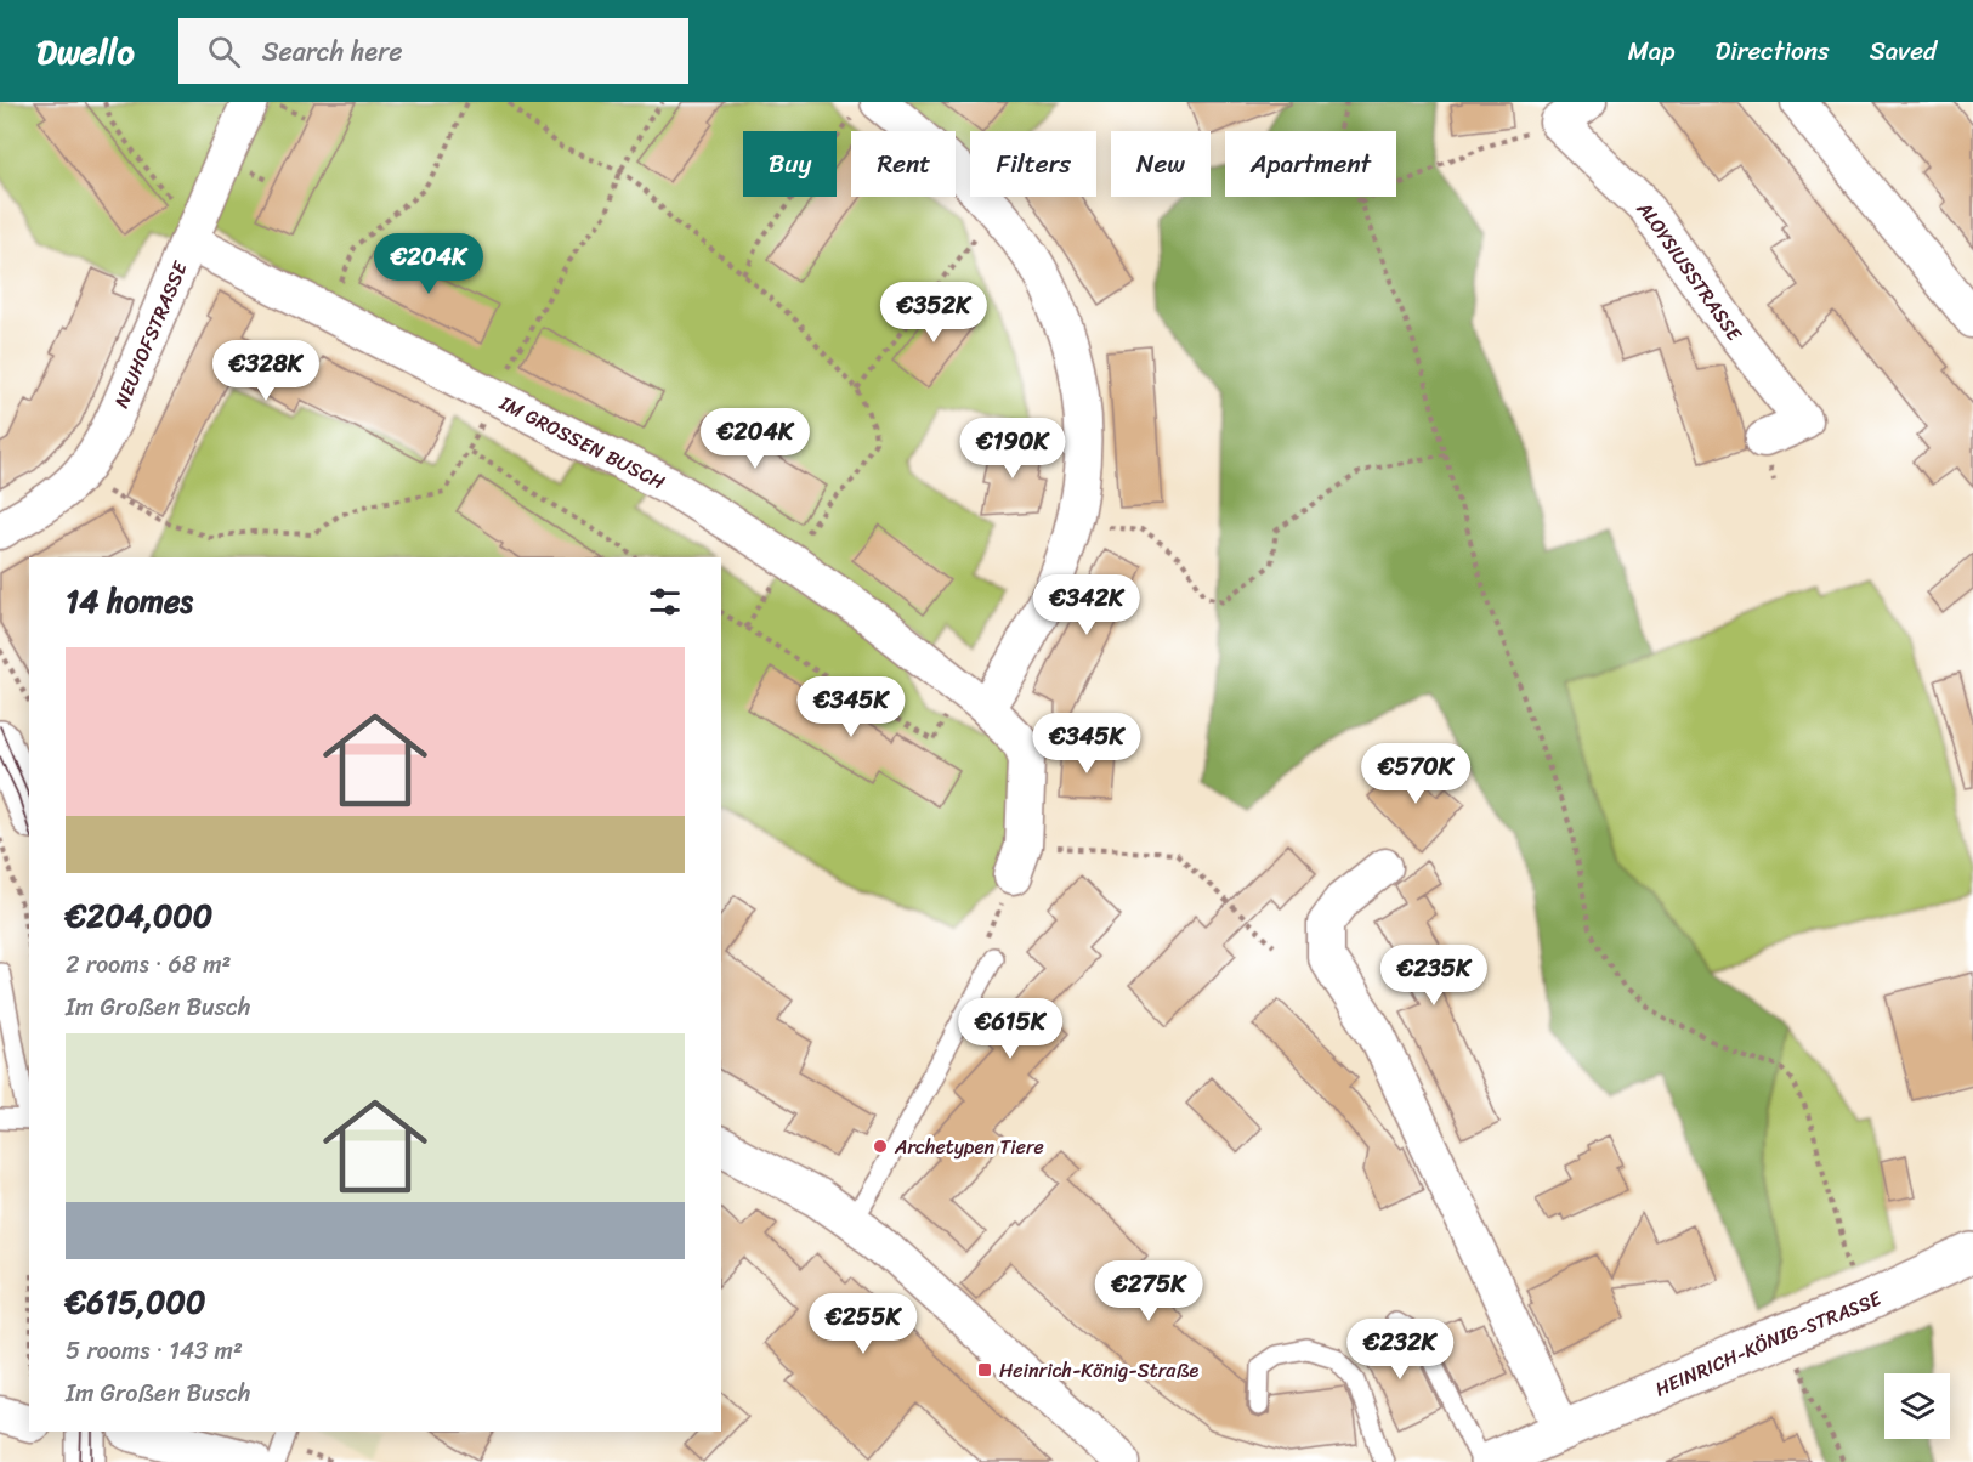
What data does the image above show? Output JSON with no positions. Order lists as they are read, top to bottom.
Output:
{
  "streets": {
    "main road": ["HEINRICH-KÖNIG-STRASSE"],
    "street": ["ALOYSIUSSTRASSE", "NEUHOFSTRASSE", "IM GROSSEN BUSCH"]
  },
  "crossings": [
    ["NEUHOFSTRASSE", "IM GROSSEN BUSCH"]
  ],
  "places": {
    "other": ["Archetypen Tiere"],
    "transit": ["Heinrich-König-Straße"]
  },
  "page": {
    "header": "Dwello",
    "search": "Search here",
    "nav": ["Map", "Directions", "Saved"],
    "chip": [
      "Buy",
      "Rent",
      "Filters",
      "New",
      "Apartment"
    ],
    "price": [
      "€204K",
      "€352K",
      "€328K",
      "€204K",
      "€190K",
      "€342K",
      "€345K",
      "€345K",
      "€570K",
      "€235K",
      "€615K",
      "€275K",
      "€255K",
      "€232K"
    ],
    "heading": "14 homes",
    "list": [
      {
        "name": "€204,000",
        "note": "2 rooms · 68 m² · Im Großen Busch"
      },
      {
        "name": "€615,000",
        "note": "5 rooms · 143 m² · Im Großen Busch"
      }
    ]
  }
}
